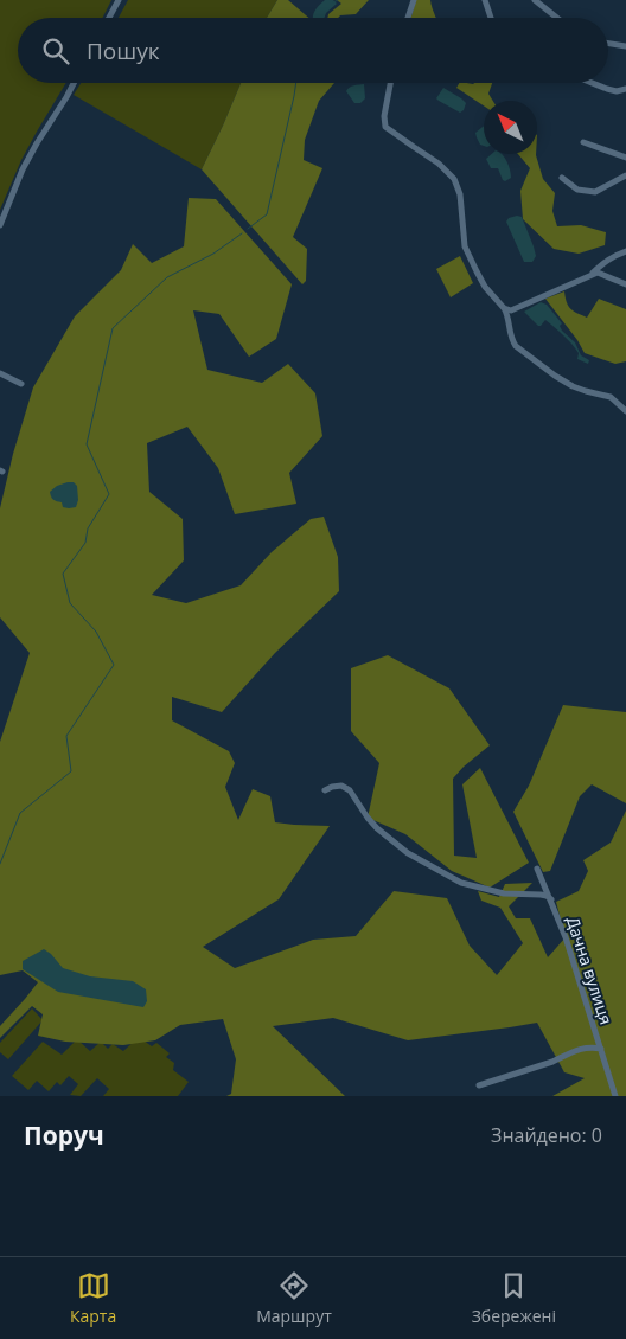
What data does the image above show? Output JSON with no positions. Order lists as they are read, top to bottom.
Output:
{
  "streets": {
    "street": ["Дачна вулиця"]
  },
  "north": "top left",
  "page": {
    "search": "Пошук",
    "heading": ["Поруч", "Знайдено: 0"],
    "nav": ["Карта", "Маршрут", "Збережені"]
  }
}
